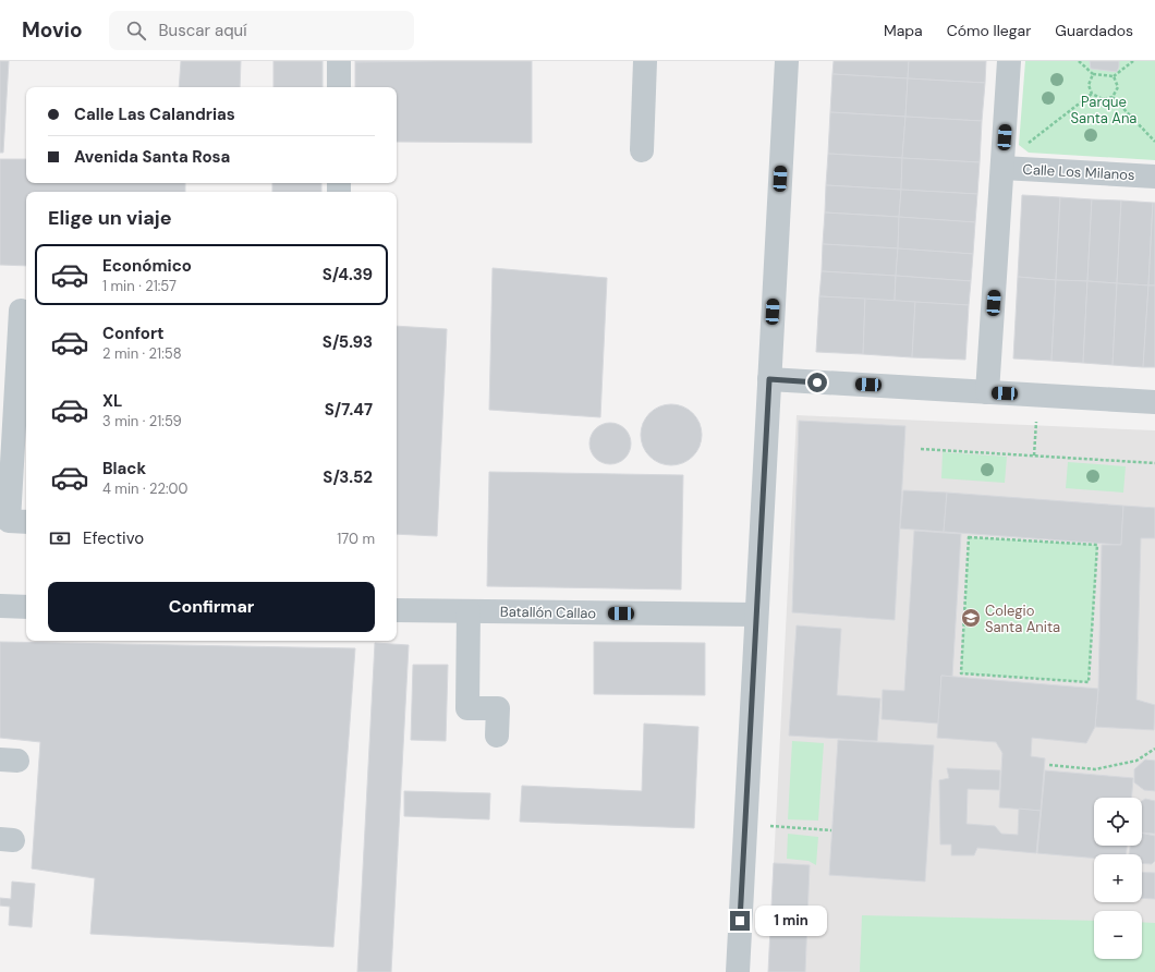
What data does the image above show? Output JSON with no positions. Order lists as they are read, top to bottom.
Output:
{
  "streets": {
    "street": ["Calle Los Milanos", "Batallón Callao"]
  },
  "parks": ["Parque Santa Ana"],
  "places": {
    "school or university": ["Colegio Santa Anita"]
  },
  "page": {
    "header": "Movio",
    "search": "Buscar aquí",
    "nav": ["Mapa", "Cómo llegar", "Guardados"],
    "banner": ["Calle Las Calandrias", "Avenida Santa Rosa"],
    "heading": "Elige un viaje",
    "list": [
      {
        "name": "Económico",
        "note": "1 min · 21:57",
        "value": "S/4.39"
      },
      {
        "name": "Confort",
        "note": "2 min · 21:58",
        "value": "S/5.93"
      },
      {
        "name": "XL",
        "note": "3 min · 21:59",
        "value": "S/7.47"
      },
      {
        "name": "Black",
        "note": "4 min · 22:00",
        "value": "S/3.52"
      }
    ],
    "pay": ["Efectivo", "170 m"],
    "buttons": "Confirmar",
    "map_buttons": ["+", "−"],
    "bubble": "1 min"
  }
}
